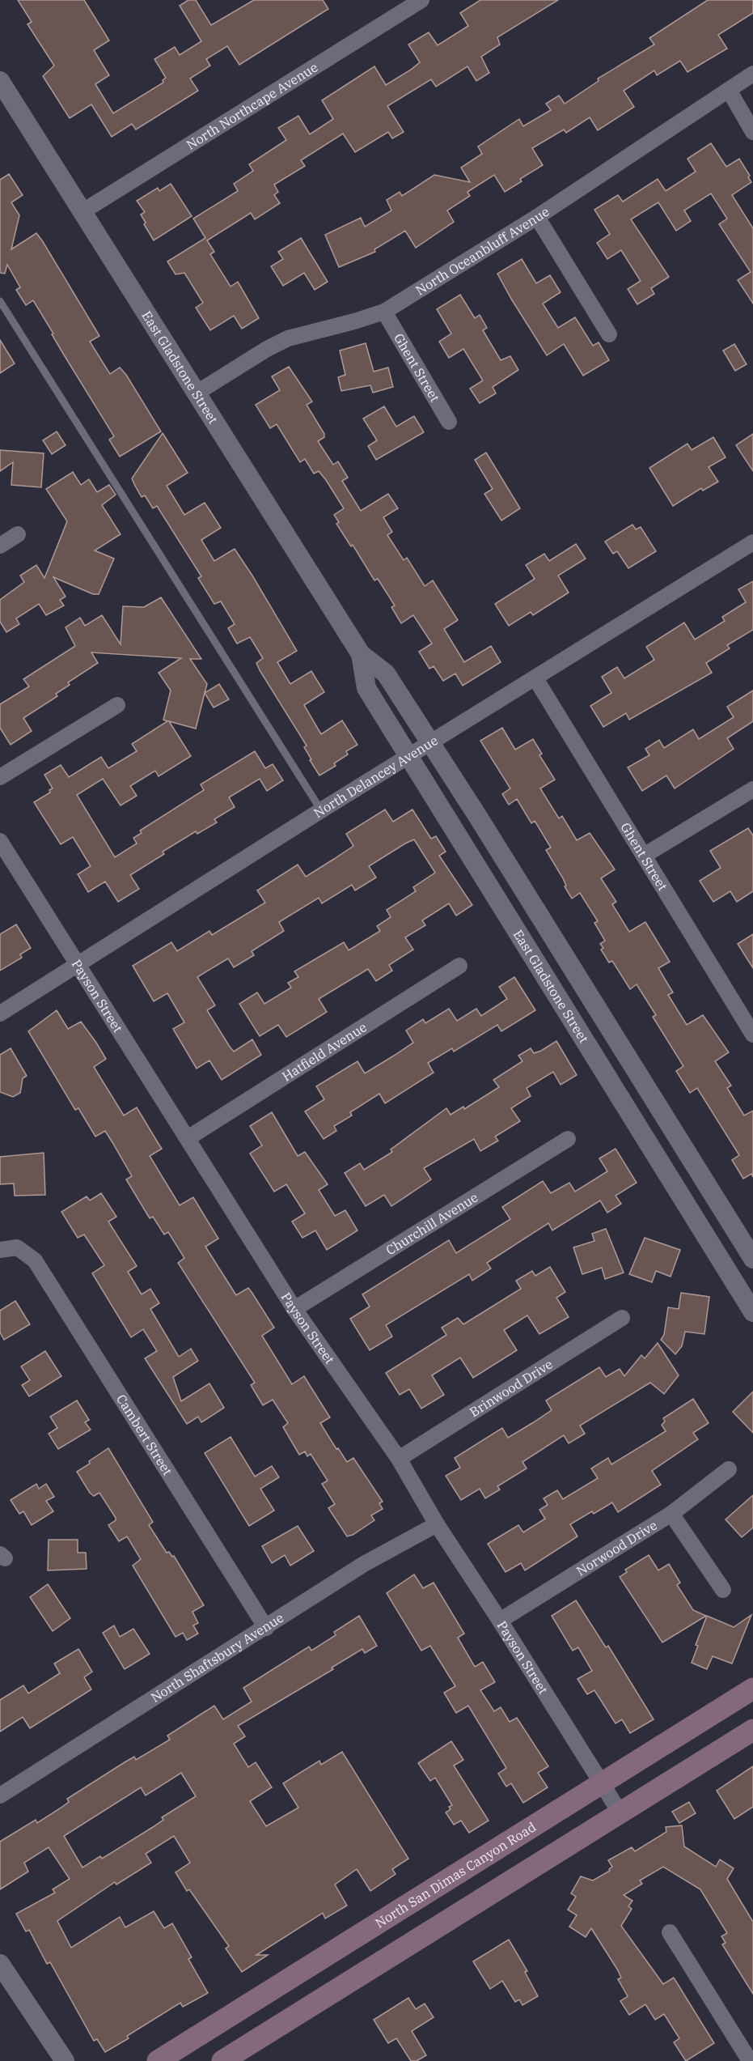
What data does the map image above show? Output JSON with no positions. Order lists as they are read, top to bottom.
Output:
{
  "streets": {
    "main road": ["North San Dimas Canyon Road"],
    "street": [
      "North Northcape Avenue",
      "North Oceanbluff Avenue",
      "Ghent Street",
      "East Gladstone Street",
      "North Delancey Avenue",
      "Payson Street",
      "Hatfield Avenue",
      "Churchill Avenue",
      "Brinwood Drive",
      "Cambert Street",
      "Norwood Drive",
      "North Shaftsbury Avenue"
    ]
  },
  "crossings": [
    ["North Northcape Avenue", "East Gladstone Street"],
    ["North Oceanbluff Avenue", "Ghent Street"],
    ["North Oceanbluff Avenue", "East Gladstone Street"],
    ["Ghent Street", "North Delancey Avenue"],
    ["East Gladstone Street", "North Delancey Avenue"],
    ["North Delancey Avenue", "Payson Street"],
    ["Payson Street", "Hatfield Avenue"],
    ["Payson Street", "Churchill Avenue"],
    ["Payson Street", "Brinwood Drive"],
    ["Payson Street", "Norwood Drive"],
    ["Payson Street", "North Shaftsbury Avenue"],
    ["Payson Street", "North San Dimas Canyon Road"],
    ["Cambert Street", "North Shaftsbury Avenue"]
  ]
}
